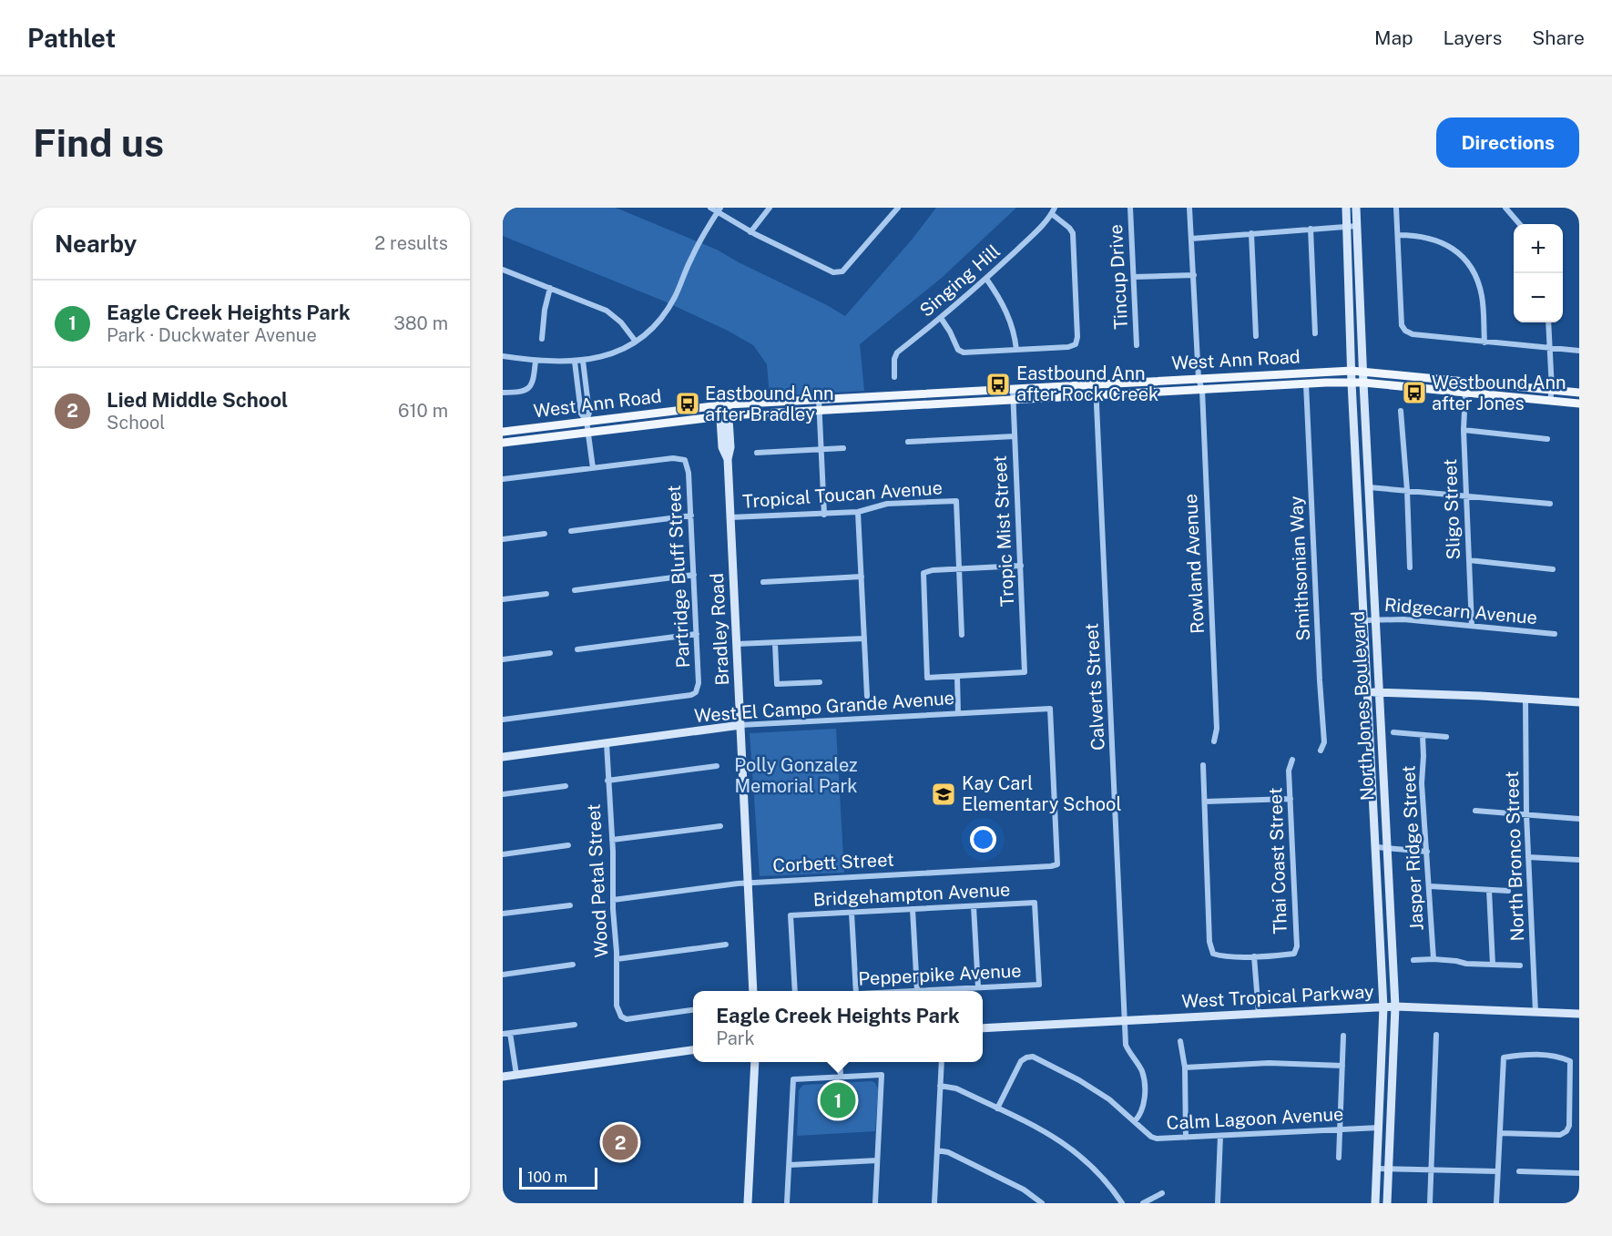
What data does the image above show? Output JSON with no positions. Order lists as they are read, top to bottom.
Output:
{
  "streets": {
    "main road": [
      "West Ann Road",
      "Bradley Road",
      "North Jones Boulevard",
      "West El Campo Grande Avenue",
      "West Tropical Parkway"
    ],
    "street": [
      "Tincup Drive",
      "Singing Hill",
      "Tropical Toucan Avenue",
      "Sligo Street",
      "Tropic Mist Street",
      "Rowland Avenue",
      "Smithsonian Way",
      "Partridge Bluff Street",
      "Ridgecarn Avenue",
      "Calverts Street",
      "Jasper Ridge Street",
      "North Bronco Street",
      "Thai Coast Street",
      "Corbett Street",
      "Wood Petal Street",
      "Bridgehampton Avenue",
      "Pepperpike Avenue",
      "Calm Lagoon Avenue"
    ]
  },
  "crossings": [
    ["West Ann Road", "Sligo Street"],
    ["West Ann Road", "Tropic Mist Street"],
    ["West Ann Road", "Rowland Avenue"],
    ["West Ann Road", "Smithsonian Way"],
    ["West Ann Road", "Bradley Road"],
    ["West Ann Road", "Calverts Street"],
    ["West Ann Road", "North Jones Boulevard"],
    ["Tropical Toucan Avenue", "Bradley Road"],
    ["Sligo Street", "Ridgecarn Avenue"],
    ["Ridgecarn Avenue", "North Jones Boulevard"],
    ["Bradley Road", "West El Campo Grande Avenue"],
    ["Bradley Road", "Corbett Street"],
    ["Calverts Street", "West Tropical Parkway"],
    ["Calverts Street", "Calm Lagoon Avenue"],
    ["North Jones Boulevard", "West Tropical Parkway"],
    ["North Jones Boulevard", "Calm Lagoon Avenue"],
    ["West El Campo Grande Avenue", "Corbett Street"],
    ["West El Campo Grande Avenue", "Wood Petal Street"],
    ["North Bronco Street", "West Tropical Parkway"],
    ["Corbett Street", "Wood Petal Street"],
    ["Bridgehampton Avenue", "Pepperpike Avenue"]
  ],
  "parks": ["Polly Gonzalez Memorial Park"],
  "places": {
    "bus stop": ["Eastbound Ann after Rock Creek", "Westbound Ann after Jones", "Eastbound Ann after Bradley"],
    "school or university": ["Kay Carl Elementary School"]
  },
  "scale_bar": "100 m",
  "page": {
    "header": "Pathlet",
    "nav": ["Map", "Layers", "Share"],
    "buttons": "Directions",
    "title": "Find us",
    "heading": ["Nearby", "2 results"],
    "map_buttons": ["+", "−"],
    "list": [
      {
        "mark": "1",
        "name": "Eagle Creek Heights Park",
        "note": "Park · Duckwater Avenue",
        "value": "380 m"
      },
      {
        "mark": "2",
        "name": "Lied Middle School",
        "note": "School",
        "value": "610 m"
      }
    ],
    "popup": ["Eagle Creek Heights Park", "Park"],
    "pins": ["1", "2"],
    "scale": "100 m"
  }
}
